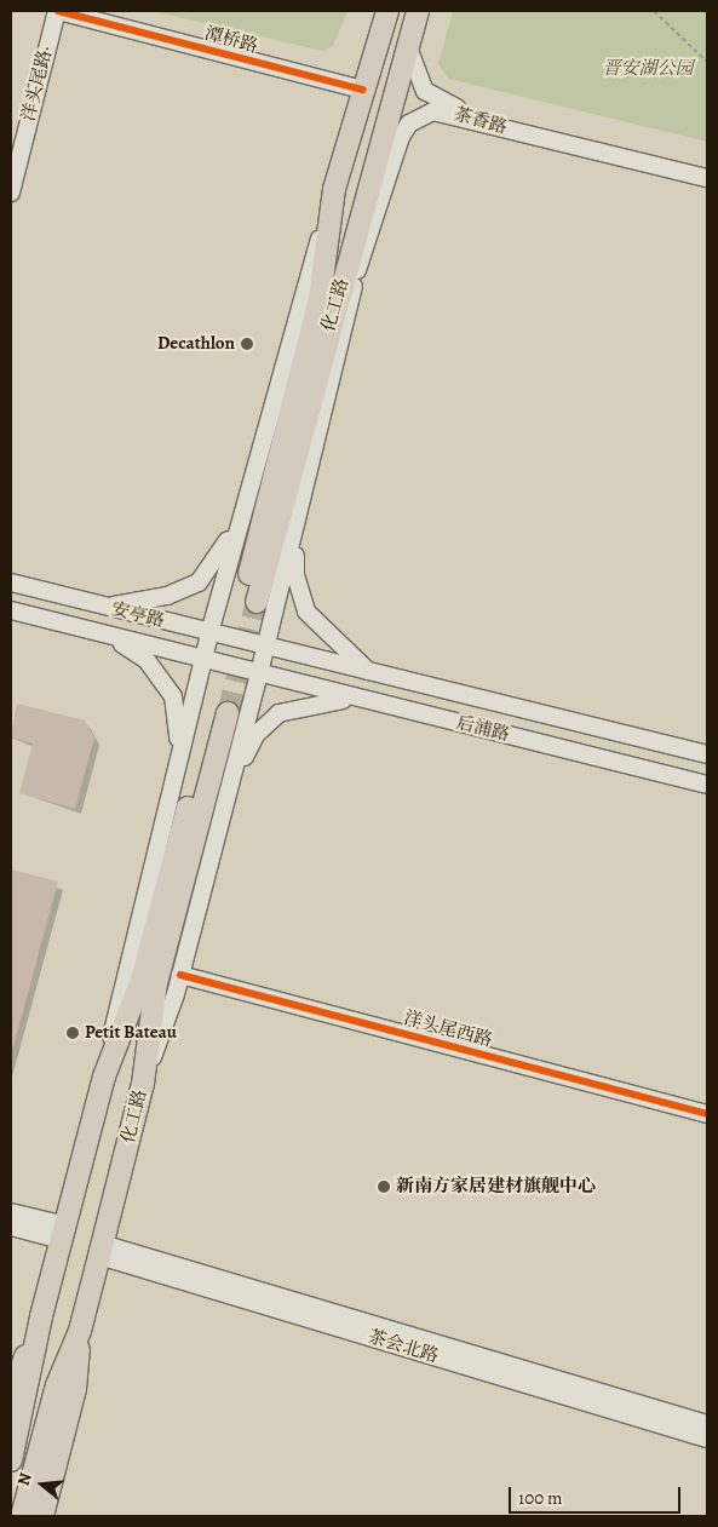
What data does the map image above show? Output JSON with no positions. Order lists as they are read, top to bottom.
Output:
{
  "streets": {
    "highway": ["化工路"],
    "main road": [
      "潭桥路",
      "洋头尾路·",
      "茶香路",
      "安亭路",
      "后浦路",
      "洋头尾西路",
      "茶会北路"
    ]
  },
  "crossings": [
    ["潭桥路", "洋头尾路·"],
    ["潭桥路", "化工路"],
    ["茶香路", "化工路"],
    ["化工路", "茶会北路"],
    ["安亭路", "后浦路"]
  ],
  "parks": ["晋安湖公园"],
  "places": ["Decathlon", "Petit Bateau", "新南方家居建材旗舰中心"],
  "scale_bar": "100 m",
  "north": "left"
}
